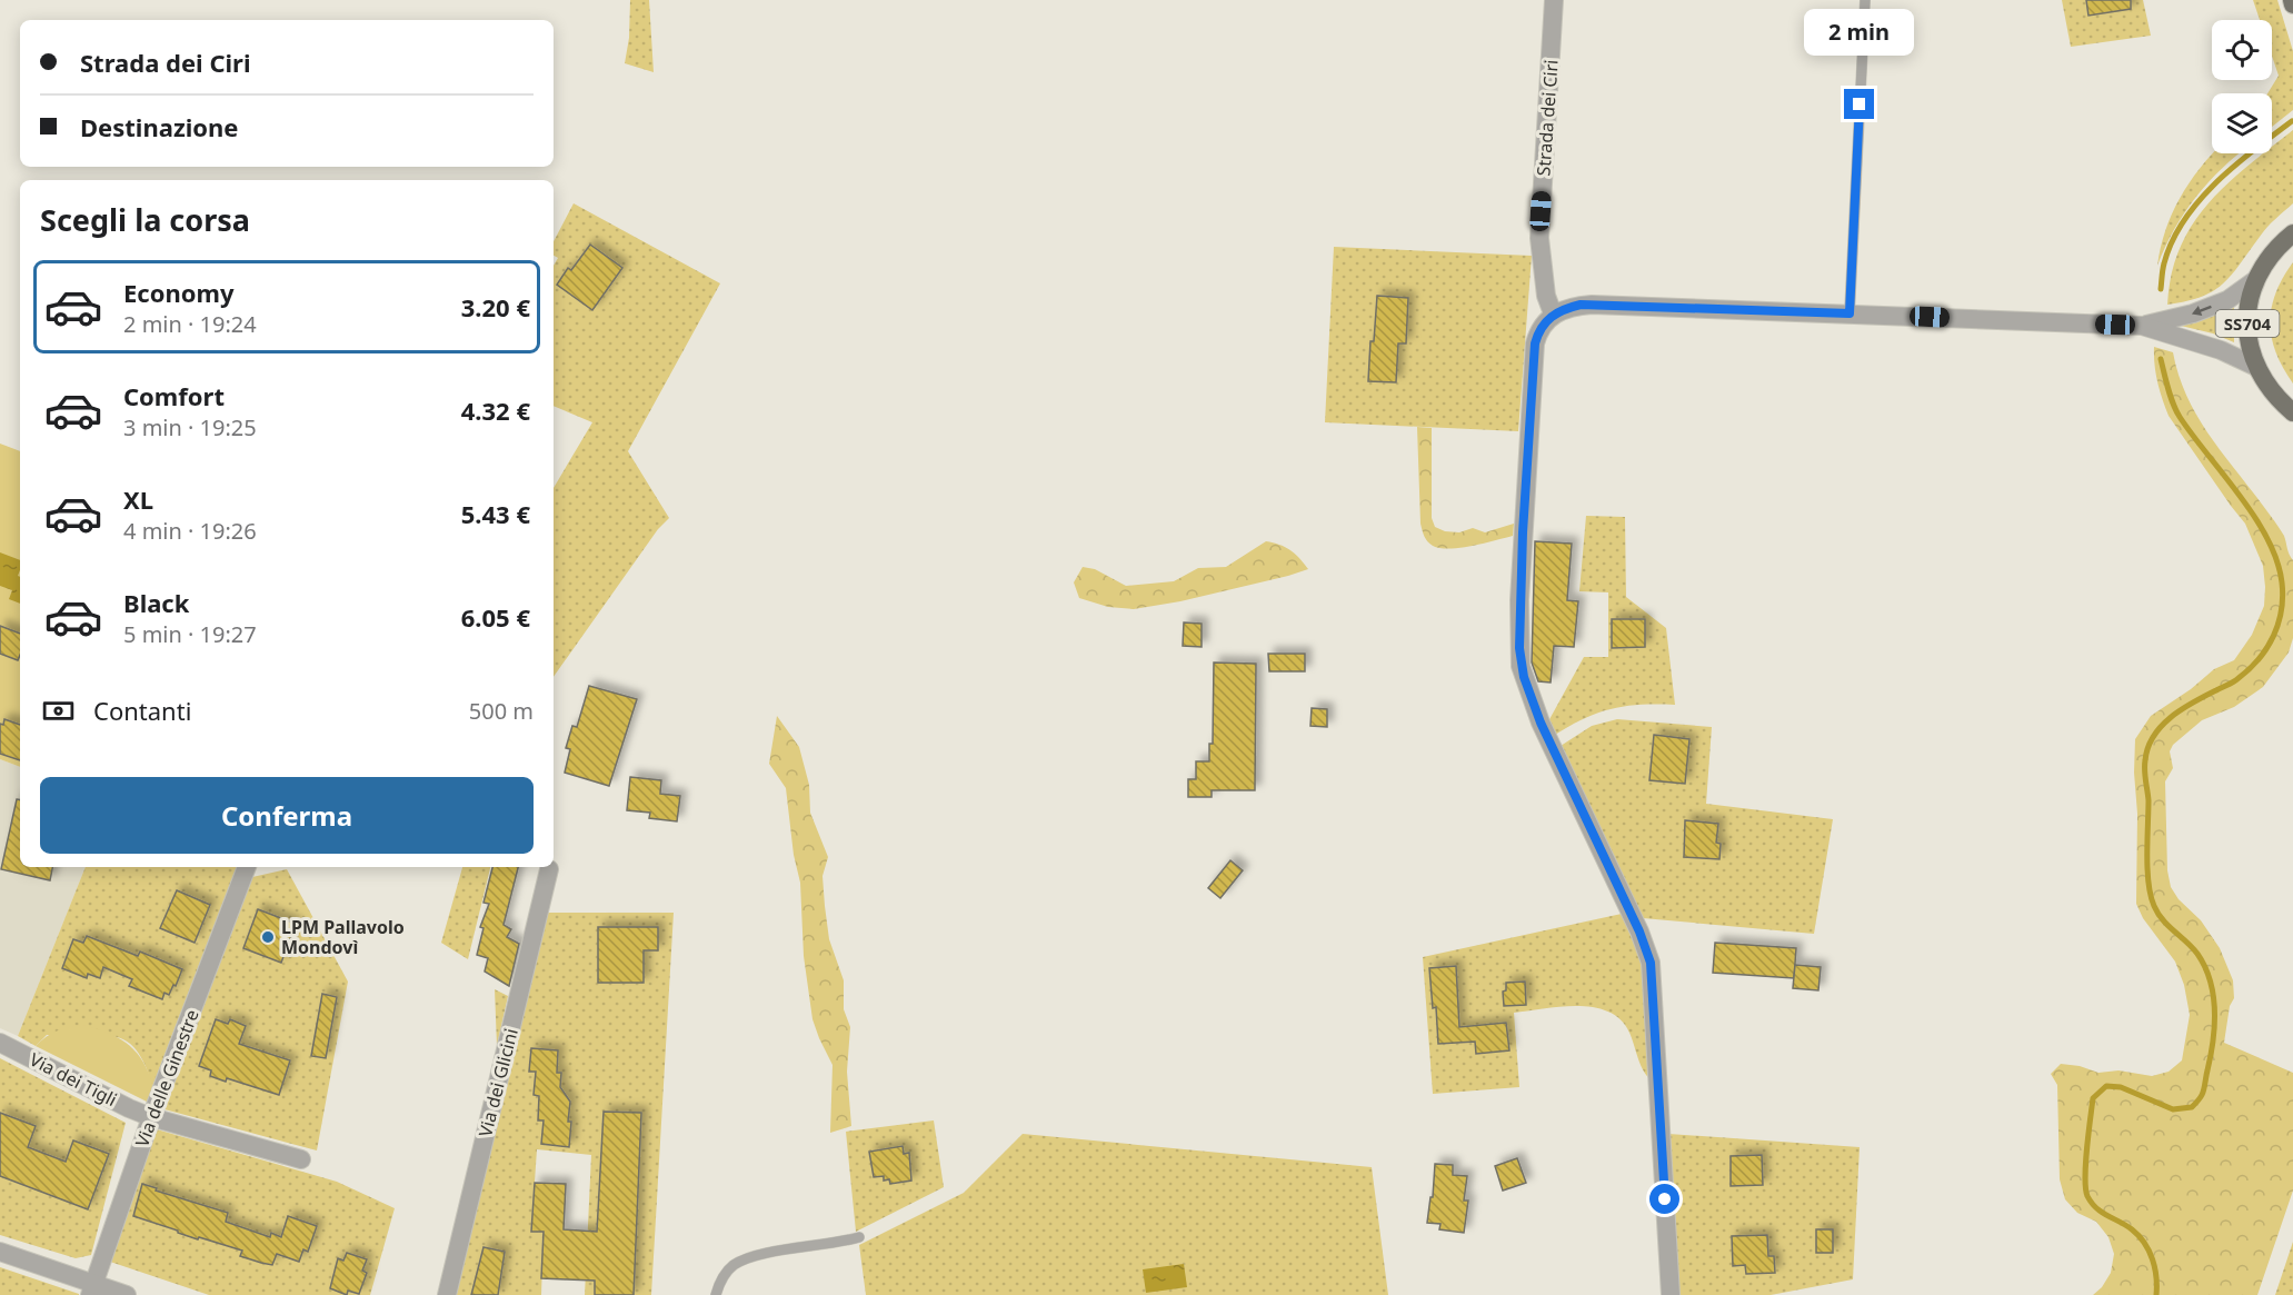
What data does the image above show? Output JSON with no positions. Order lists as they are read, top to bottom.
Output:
{
  "streets": {
    "main road": ["SS704"],
    "street": [
      "Strada dei Ciri",
      "Via delle Ginestre",
      "Via dei Tigli",
      "Via dei Glicini"
    ]
  },
  "crossings": [
    ["Via delle Ginestre", "Via dei Tigli"]
  ],
  "places": ["LPM Pallavolo Mondovì"],
  "page": {
    "bubble": "2 min",
    "banner": ["Strada dei Ciri", "Destinazione"],
    "heading": "Scegli la corsa",
    "list": [
      {
        "name": "Economy",
        "note": "2 min · 19:24",
        "value": "3.20 €"
      },
      {
        "name": "Comfort",
        "note": "3 min · 19:25",
        "value": "4.32 €"
      },
      {
        "name": "XL",
        "note": "4 min · 19:26",
        "value": "5.43 €"
      },
      {
        "name": "Black",
        "note": "5 min · 19:27",
        "value": "6.05 €"
      }
    ],
    "pay": ["Contanti", "500 m"],
    "buttons": "Conferma"
  }
}
